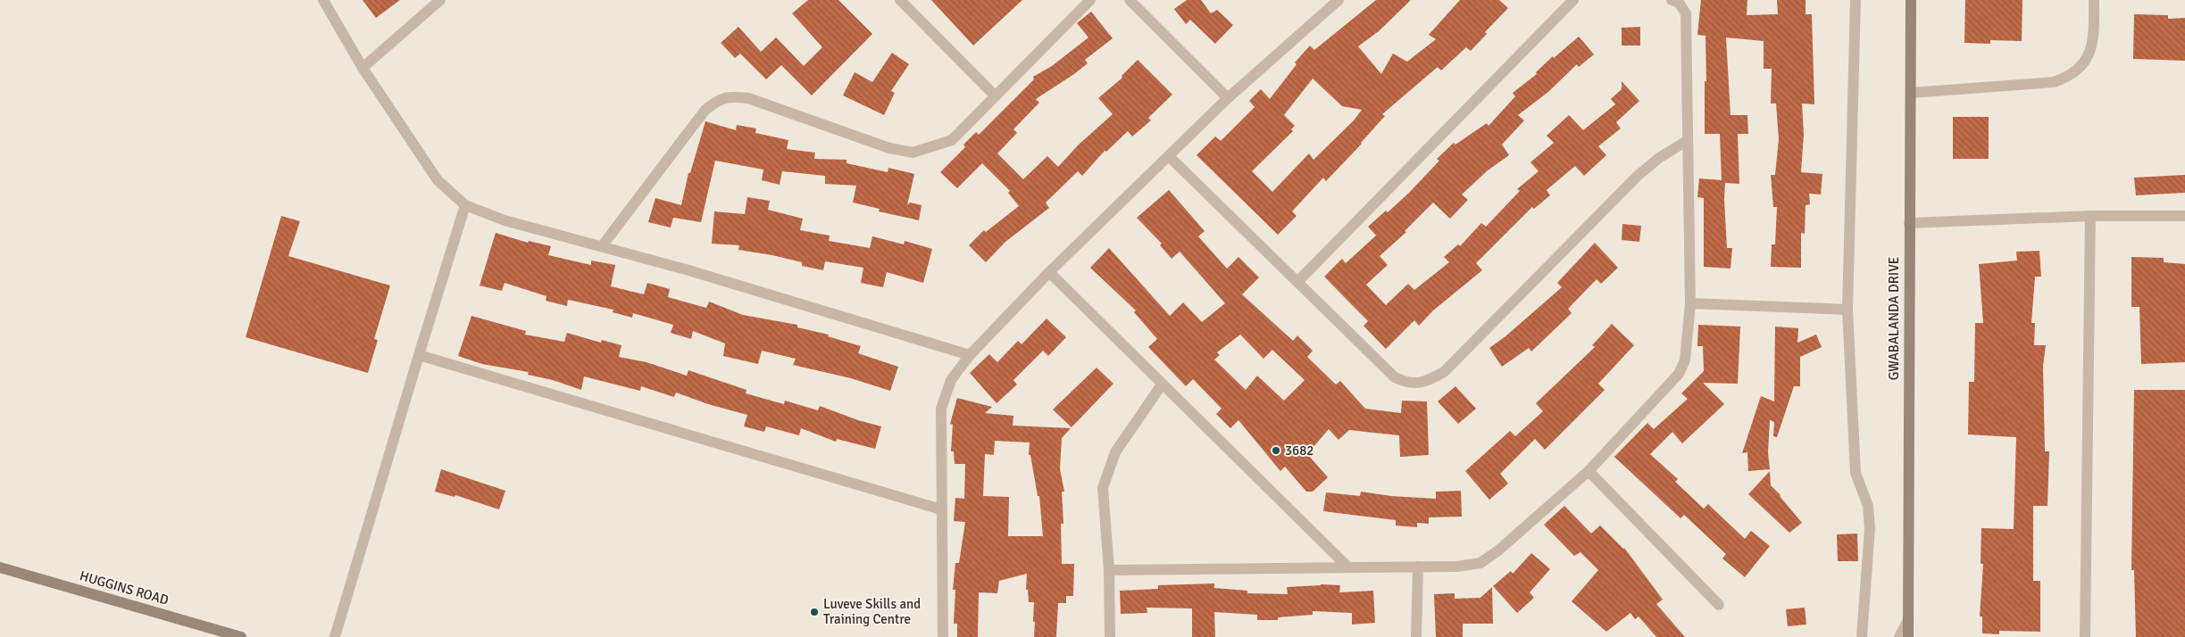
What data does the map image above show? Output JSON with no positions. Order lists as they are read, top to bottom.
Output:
{
  "streets": {
    "street": ["GWABALANDA DRIVE", "HUGGINS ROAD"]
  },
  "places": ["3682", "Luveve Skills and Training Centre"]
}
